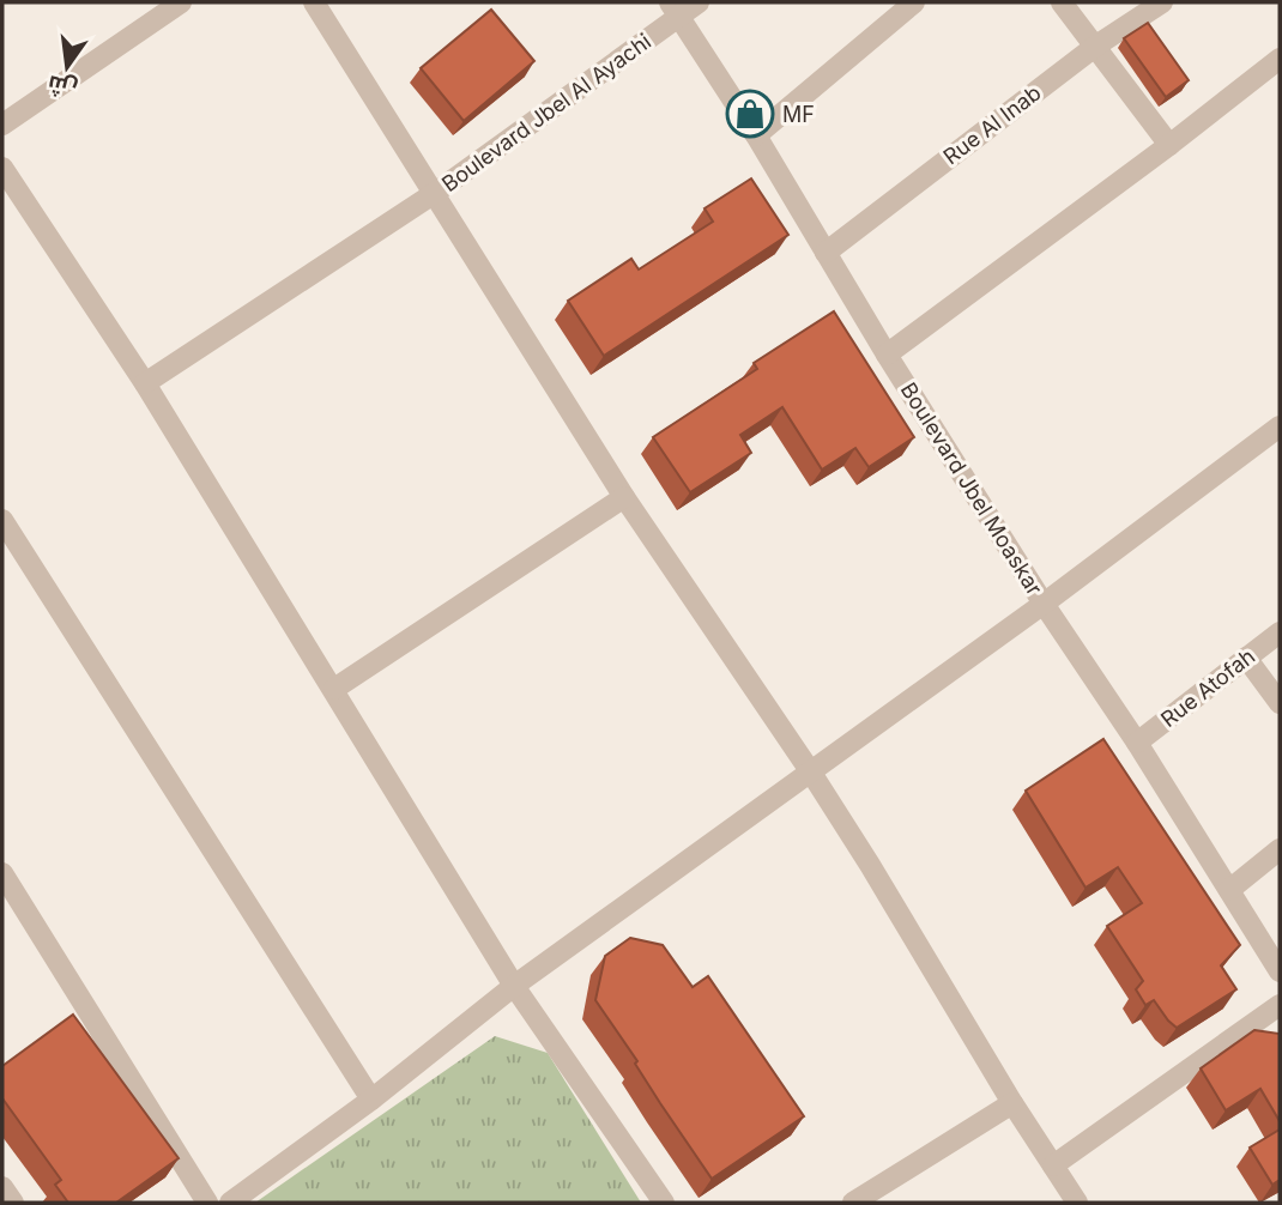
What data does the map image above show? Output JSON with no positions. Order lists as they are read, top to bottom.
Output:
{
  "streets": {
    "street": [
      "Boulevard Jbel Al Ayachi",
      "Rue Al Inab",
      "Boulevard Jbel Moaskar",
      "Rue Atofah"
    ]
  },
  "crossings": [
    ["Boulevard Jbel Al Ayachi", "Boulevard Jbel Moaskar"],
    ["Rue Al Inab", "Boulevard Jbel Moaskar"],
    ["Boulevard Jbel Moaskar", "Rue Atofah"]
  ],
  "places": {
    "shop": ["MF"]
  },
  "north": "bottom"
}
